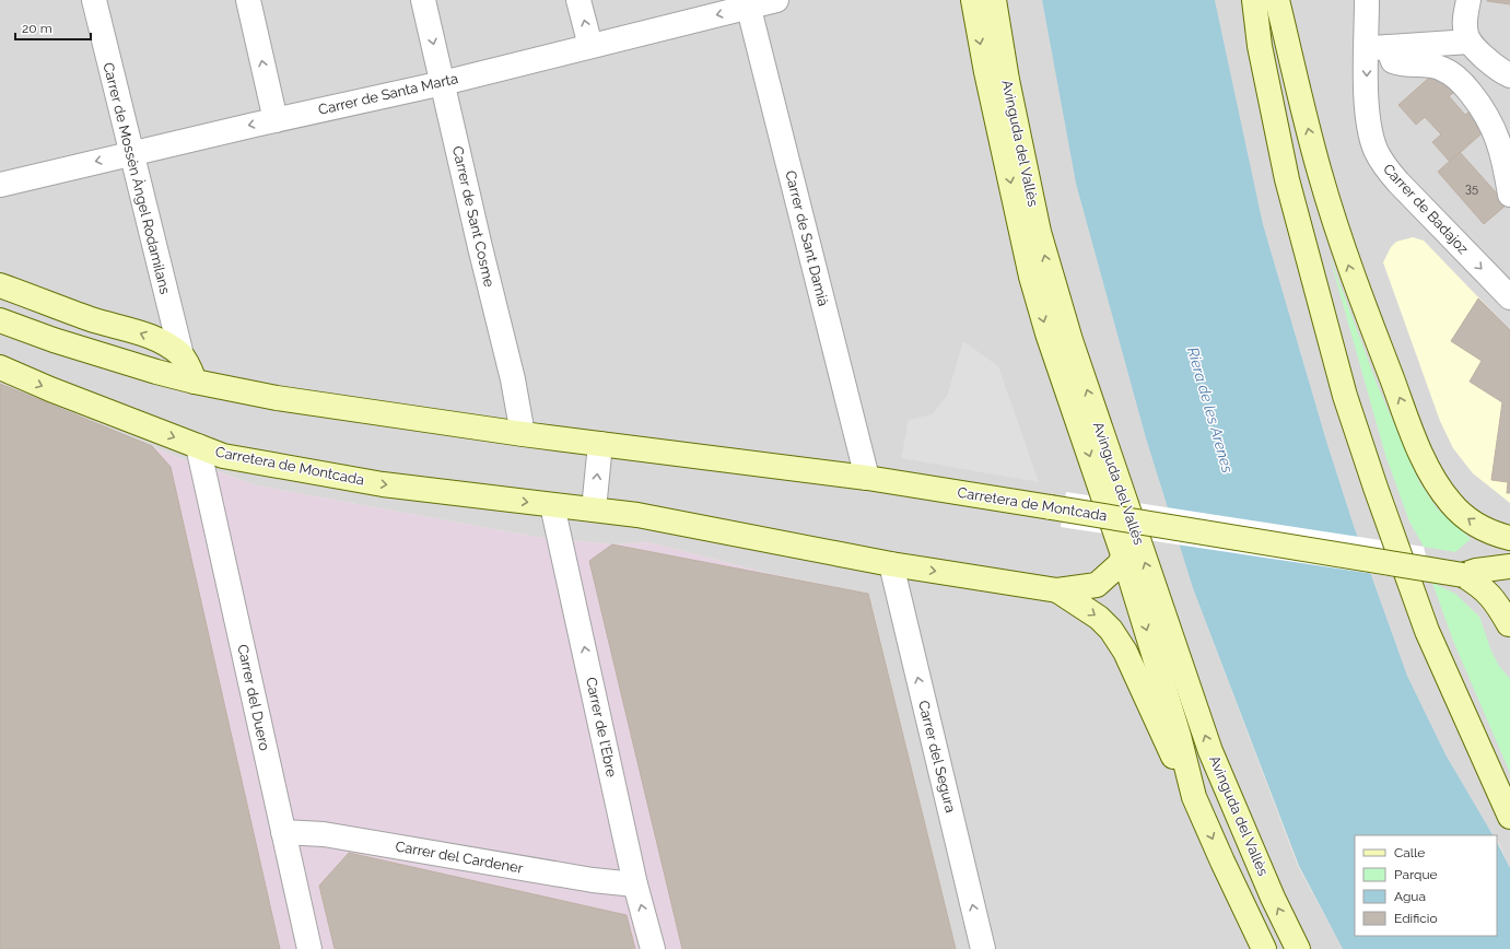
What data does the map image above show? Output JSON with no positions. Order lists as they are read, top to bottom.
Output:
{
  "streets": {
    "main road": ["Avinguda del Vallès", "Carretera de Montcada"],
    "street": [
      "Carrer de Santa Marta",
      "Carrer de Mossèn Àngel Rodamilans",
      "Carrer de Badajoz",
      "Carrer de Sant Cosme",
      "Carrer de Sant Damià",
      "Carrer del Duero",
      "Carrer de l'Ebre",
      "Carrer del Segura",
      "Carrer del Cardener"
    ]
  },
  "crossings": [
    ["Carrer de Santa Marta", "Carrer de Mossèn Àngel Rodamilans"],
    ["Carrer de Santa Marta", "Carrer de Sant Cosme"],
    ["Carrer de Santa Marta", "Carrer de Sant Damià"],
    ["Carrer de Sant Cosme", "Carretera de Montcada"],
    ["Carrer de Sant Damià", "Carretera de Montcada"],
    ["Carretera de Montcada", "Carrer del Duero"],
    ["Carretera de Montcada", "Carrer de l'Ebre"],
    ["Carretera de Montcada", "Carrer del Segura"],
    ["Carrer del Duero", "Carrer del Cardener"],
    ["Carrer de l'Ebre", "Carrer del Cardener"]
  ],
  "one_way": [
    "Carrer de Santa Marta",
    "Carrer de Badajoz",
    "Carrer de l'Ebre",
    "Carrer del Segura"
  ],
  "water": ["Riera de les Arenes"],
  "house_numbers": ["35"],
  "legend": [
    "Calle",
    "Parque",
    "Agua",
    "Edificio"
  ],
  "scale_bar": "20 m"
}
